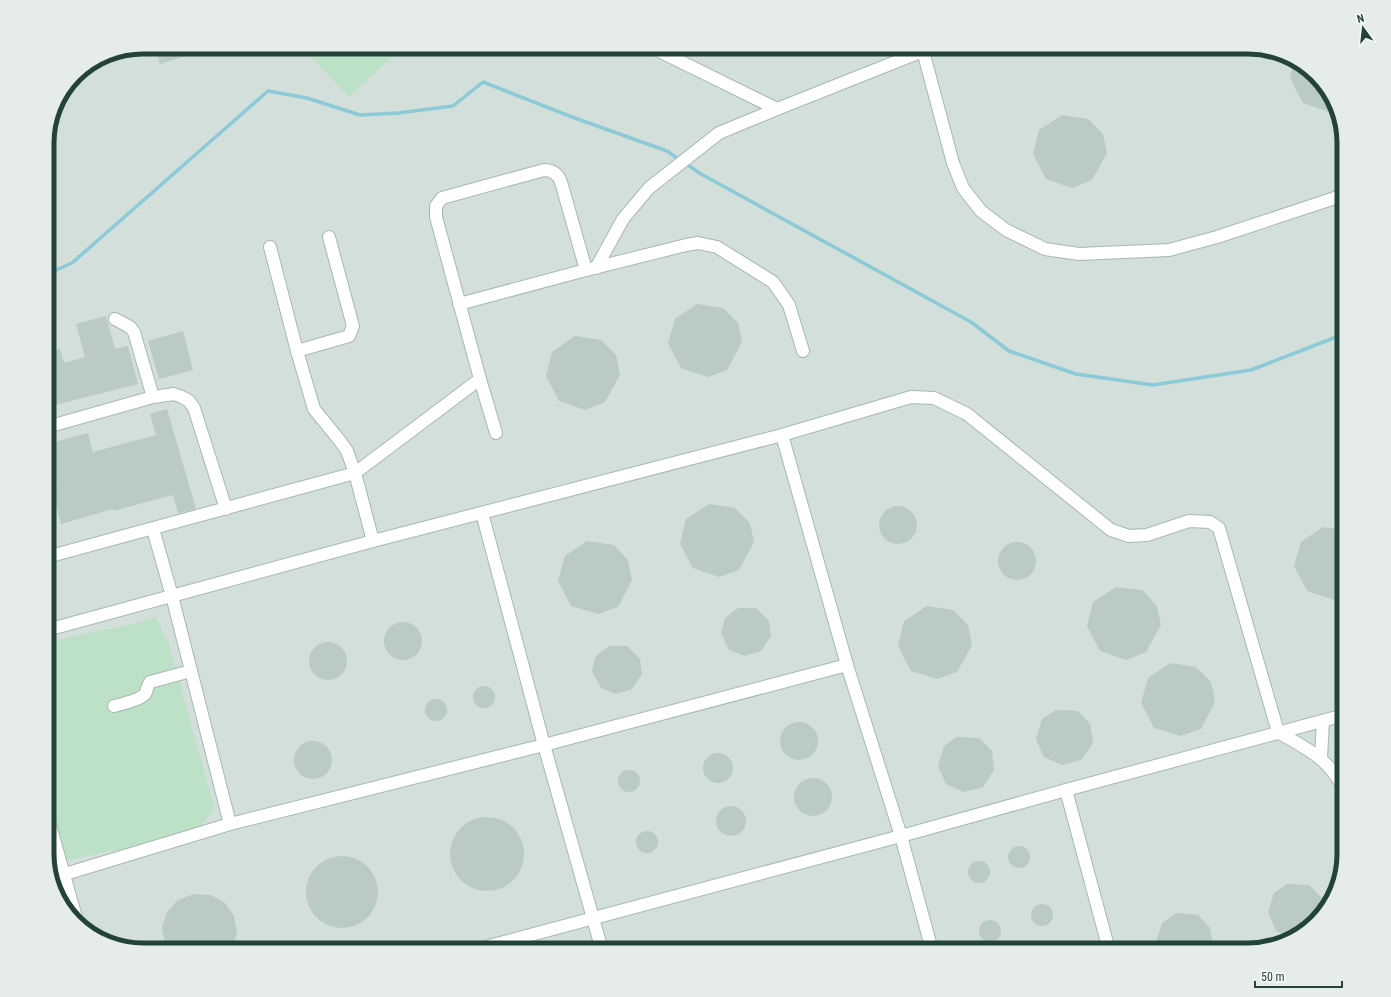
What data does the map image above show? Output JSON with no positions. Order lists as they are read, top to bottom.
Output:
{
  "scale_bar": "50 m",
  "north": "top"
}
